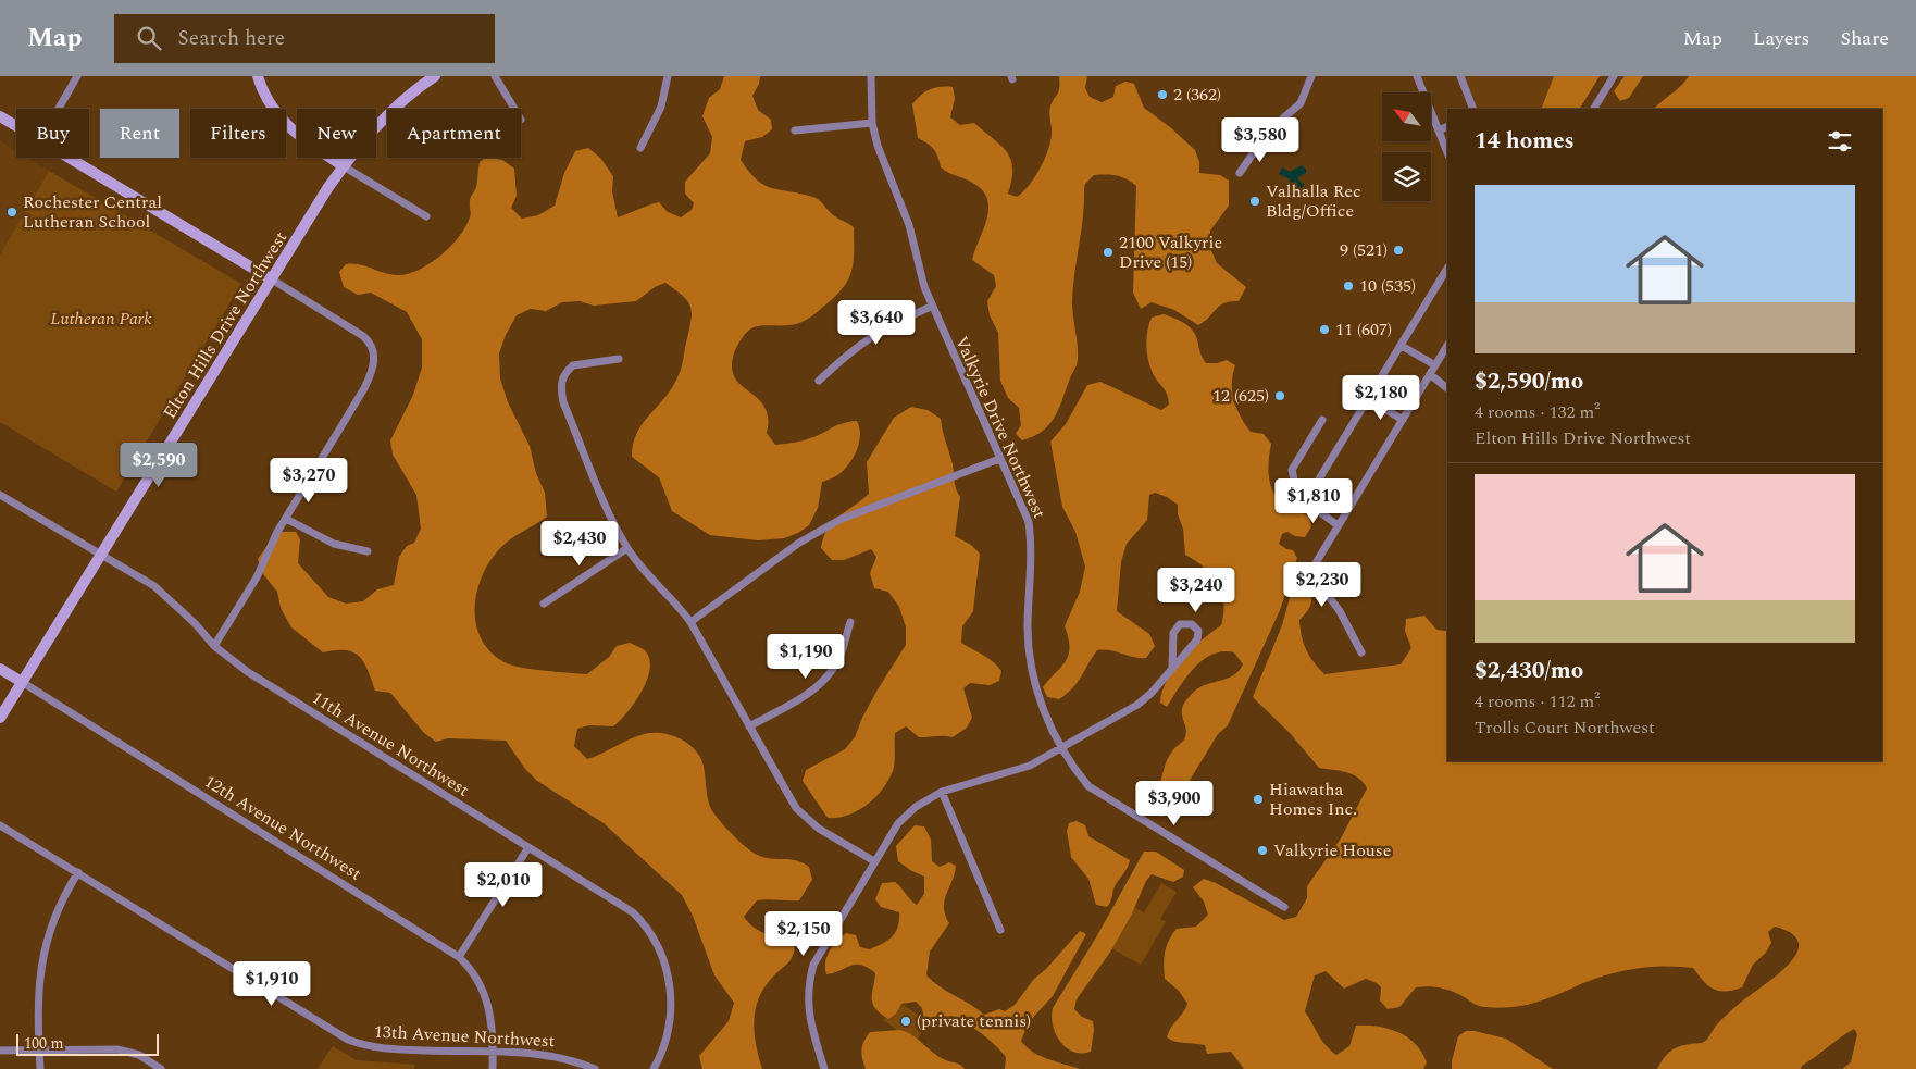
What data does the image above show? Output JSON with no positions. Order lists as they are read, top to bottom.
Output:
{
  "streets": {
    "main road": ["Elton Hills Drive Northwest", "12th Avenue Northwest"],
    "street": ["Valkyrie Drive Northwest", "11th Avenue Northwest", "13th Avenue Northwest"]
  },
  "crossings": [
    ["Elton Hills Drive Northwest", "11th Avenue Northwest"],
    ["Elton Hills Drive Northwest", "12th Avenue Northwest"],
    ["12th Avenue Northwest", "13th Avenue Northwest"]
  ],
  "parks": ["Lutheran Park"],
  "places": [
    "2 (362)",
    "Valhalla Rec Bldg/Office",
    "Rochester Central Lutheran School",
    "9 (521)",
    "2100 Valkyrie Drive (15)",
    "10 (535)",
    "11 (607)",
    "12 (625)",
    "Hiawatha Homes Inc.",
    "Valkyrie House",
    "(private tennis)"
  ],
  "scale_bar": "100 m",
  "north": "top left",
  "page": {
    "header": "Map",
    "search": "Search here",
    "nav": ["Map", "Layers", "Share"],
    "chip": [
      "Buy",
      "Rent",
      "Filters",
      "New",
      "Apartment"
    ],
    "heading": "14 homes",
    "price": [
      "$3,580",
      "$3,640",
      "$2,180",
      "$2,590",
      "$3,270",
      "$1,810",
      "$2,430",
      "$2,230",
      "$3,240",
      "$1,190",
      "$3,900",
      "$2,010",
      "$2,150",
      "$1,910"
    ],
    "list": [
      {
        "name": "$2,590/mo",
        "note": "4 rooms · 132 m² · Elton Hills Drive Northwest"
      },
      {
        "name": "$2,430/mo",
        "note": "4 rooms · 112 m² · Trolls Court Northwest"
      }
    ],
    "scale": "100 m"
  }
}
